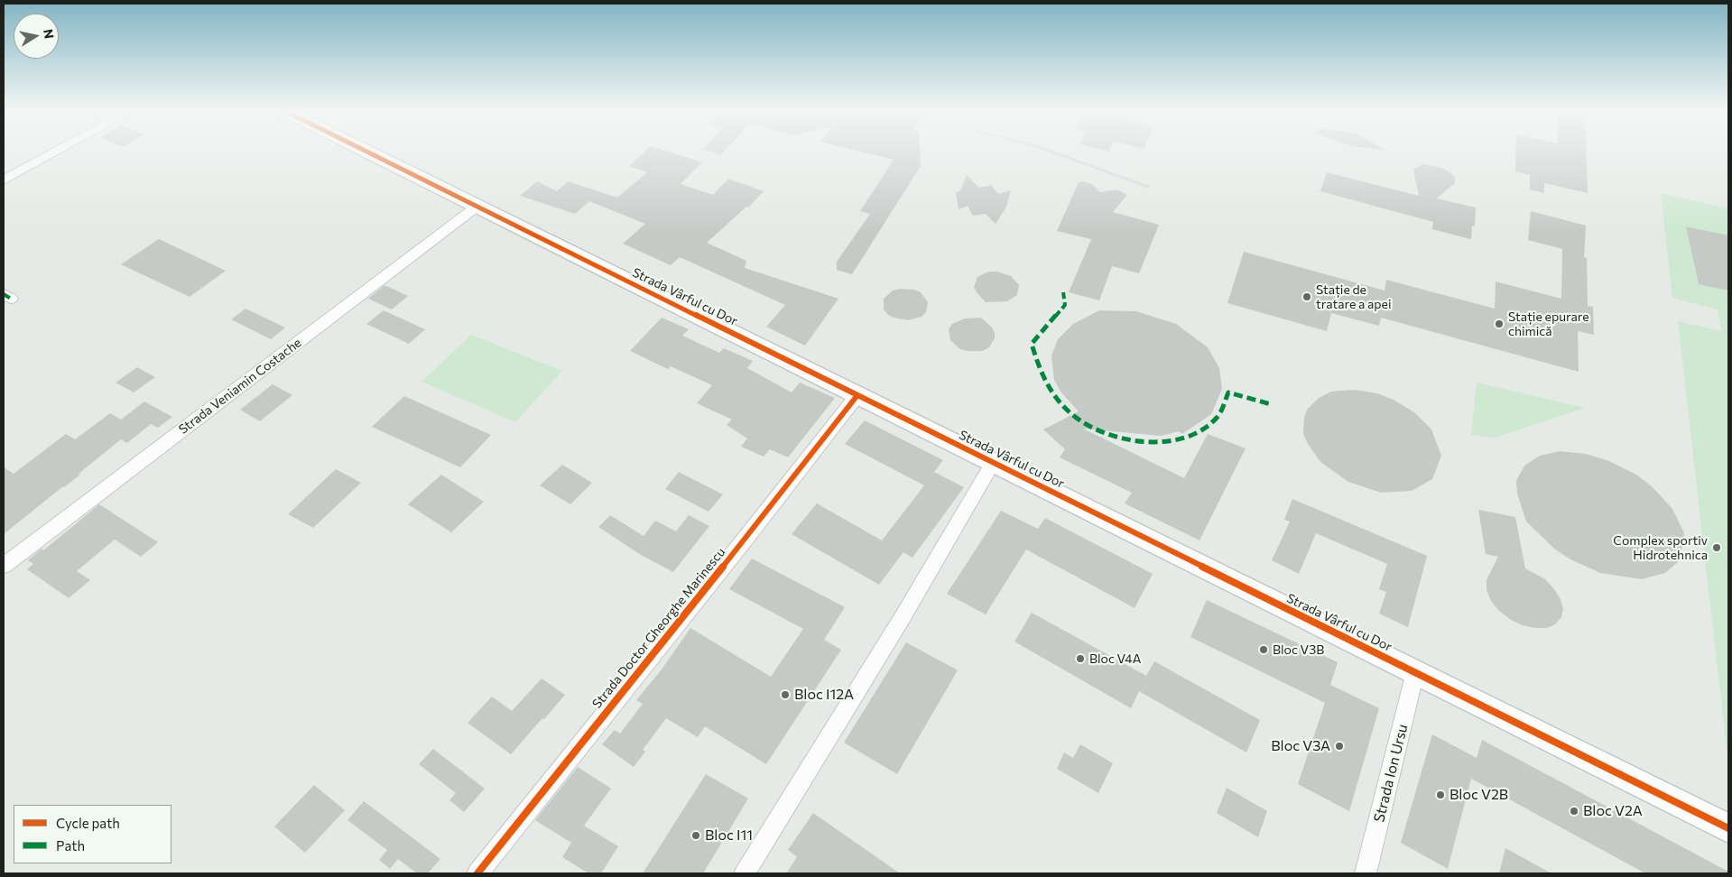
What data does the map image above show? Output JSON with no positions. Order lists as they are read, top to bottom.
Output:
{
  "streets": {
    "street": [
      "Strada Vârful cu Dor",
      "Strada Veniamin Costache",
      "Strada Doctor Gheorghe Marinescu",
      "Strada Ion Ursu"
    ]
  },
  "crossings": [
    ["Strada Vârful cu Dor", "Strada Veniamin Costache"],
    ["Strada Vârful cu Dor", "Strada Doctor Gheorghe Marinescu"],
    ["Strada Vârful cu Dor", "Strada Ion Ursu"]
  ],
  "places": [
    "Stație de tratare a apei",
    "Stație epurare chimică",
    "Complex sportiv Hidrotehnica",
    "Bloc V3B",
    "Bloc V4A",
    "Bloc I12A",
    "Bloc V3A",
    "Bloc V2B",
    "Bloc V2A",
    "Bloc I11"
  ],
  "legend": ["Cycle path", "Path"],
  "north": "right"
}
